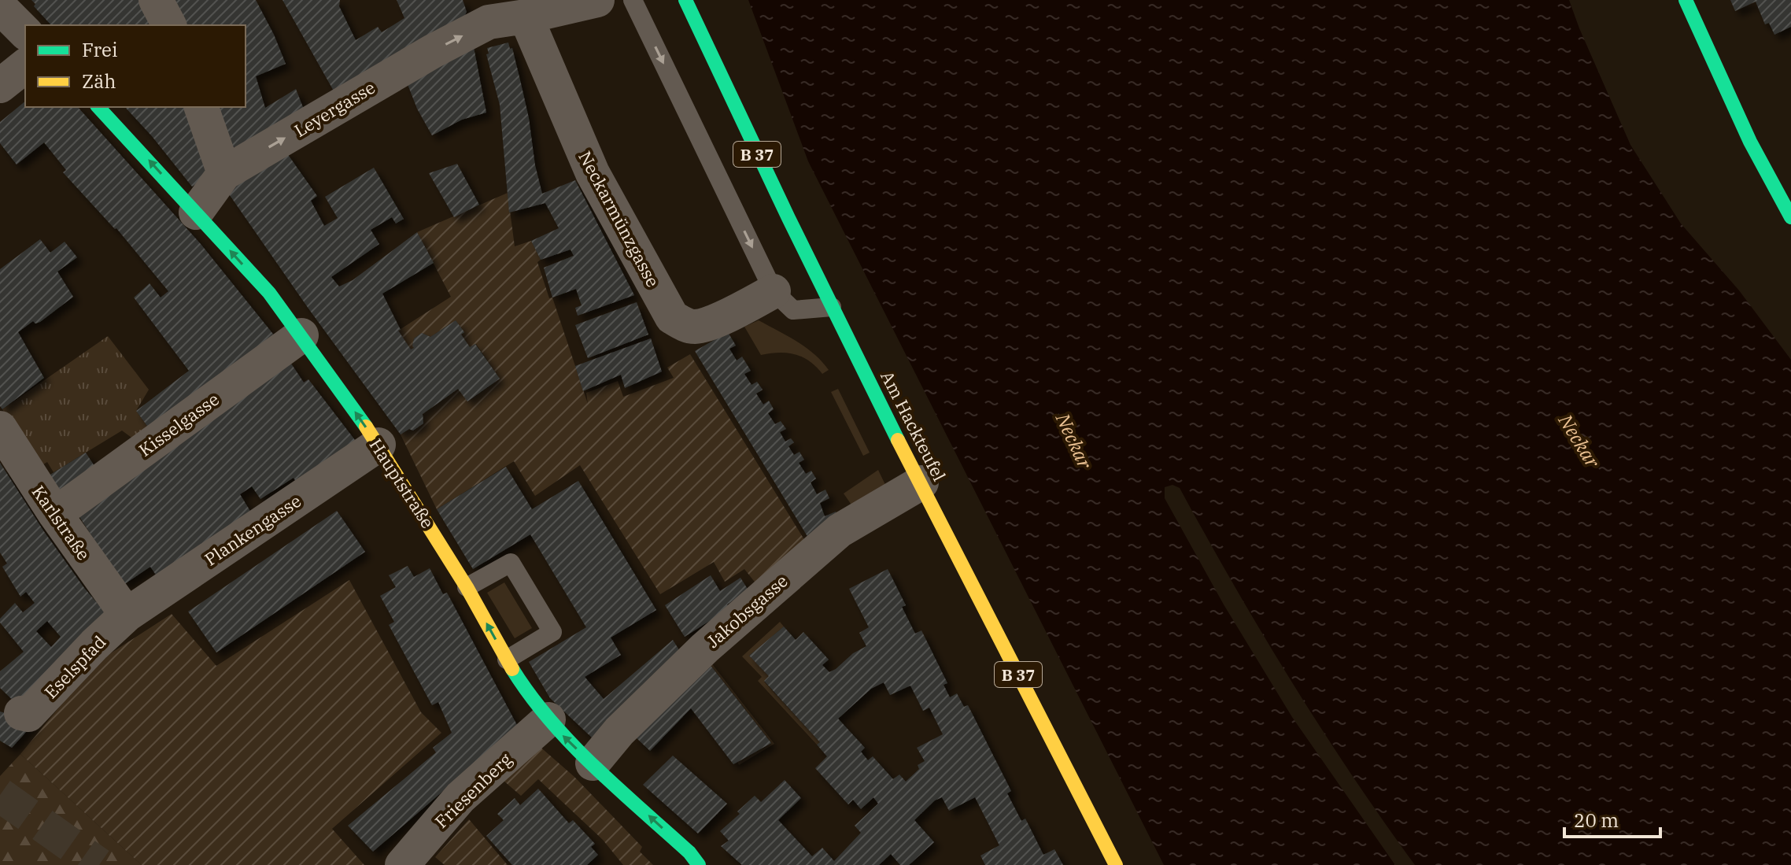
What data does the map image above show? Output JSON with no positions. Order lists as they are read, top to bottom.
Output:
{
  "streets": {
    "main road": ["B 37", "Am Hackteufel", "Hauptstraße"],
    "street": [
      "Leyergasse",
      "Neckarmünzgasse",
      "Kisselgasse",
      "Karlstraße",
      "Plankengasse",
      "Jakobsgasse",
      "Eselspfad",
      "Friesenberg"
    ]
  },
  "crossings": [
    ["Leyergasse", "Hauptstraße"],
    ["Kisselgasse", "Hauptstraße"],
    ["Kisselgasse", "Karlstraße"],
    ["Am Hackteufel", "Jakobsgasse"],
    ["Hauptstraße", "Plankengasse"],
    ["Hauptstraße", "Jakobsgasse"],
    ["Hauptstraße", "Friesenberg"],
    ["Karlstraße", "Plankengasse"],
    ["Karlstraße", "Eselspfad"],
    ["Plankengasse", "Eselspfad"]
  ],
  "one_way": ["Leyergasse", "Hauptstraße"],
  "water": ["Neckar"],
  "legend": ["Frei", "Zäh"],
  "scale_bar": "20 m"
}
